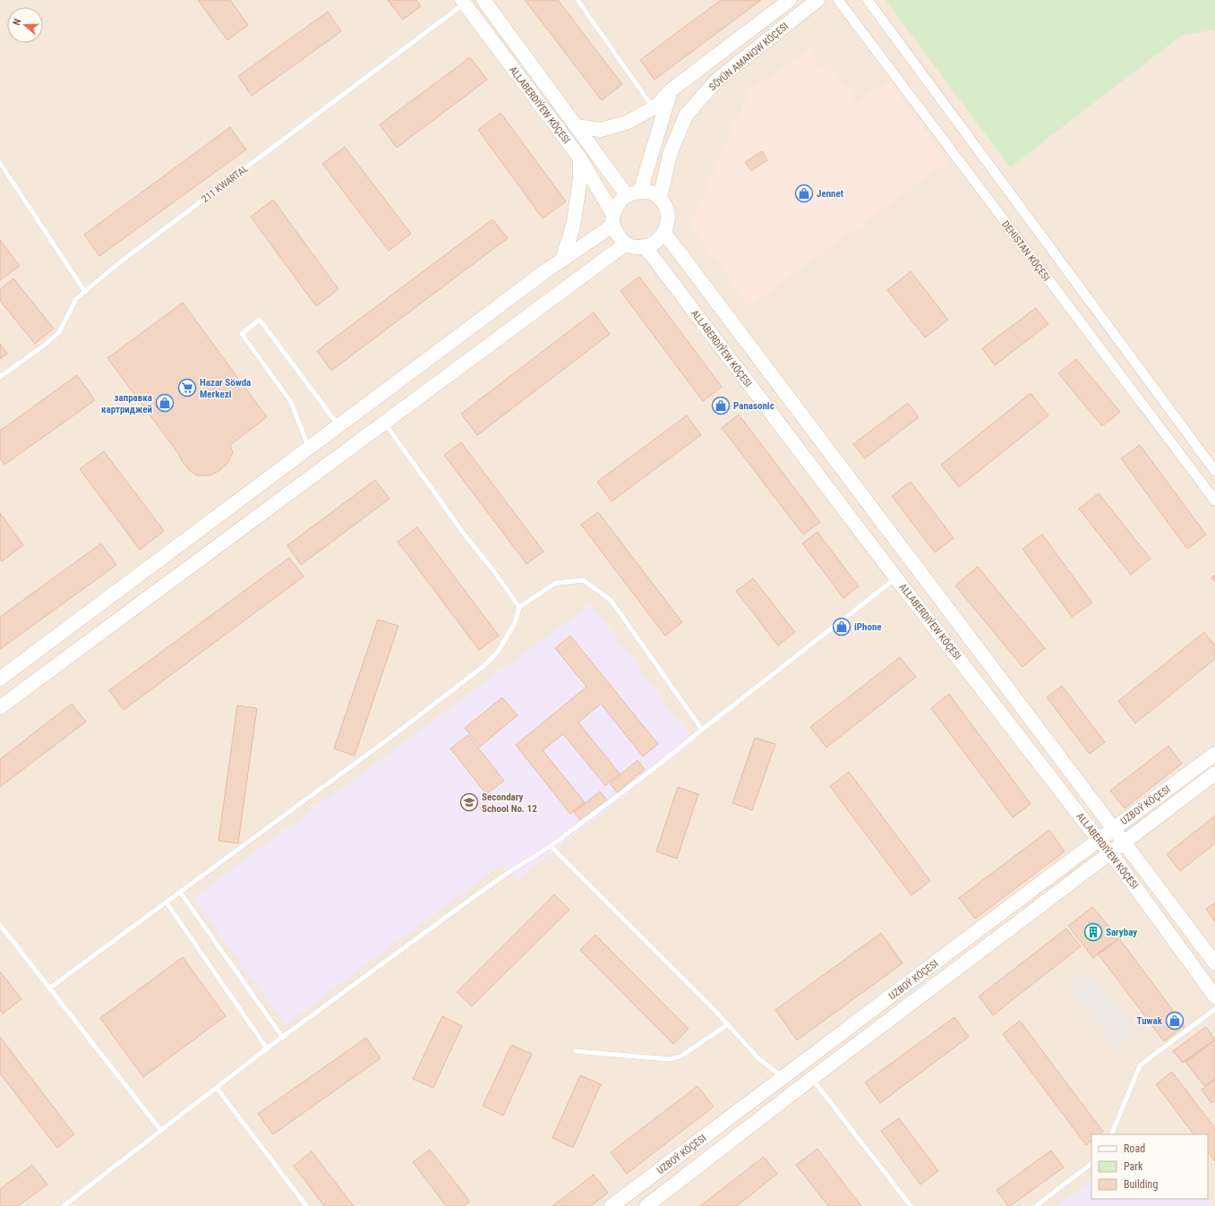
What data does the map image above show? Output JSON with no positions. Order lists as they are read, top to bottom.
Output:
{
  "streets": {
    "street": [
      "SÖYÜN AMANOW KÖÇESI",
      "ALLABERDIÝEW KÖÇESI",
      "DEHISTAN KÖÇESI",
      "UZBOÝ KÖÇESI"
    ],
    "lane": ["211 KWARTAL"]
  },
  "crossings": [
    ["SÖYÜN AMANOW KÖÇESI", "ALLABERDIÝEW KÖÇESI"],
    ["ALLABERDIÝEW KÖÇESI", "211 KWARTAL"],
    ["ALLABERDIÝEW KÖÇESI", "UZBOÝ KÖÇESI"]
  ],
  "places": {
    "shop": [
      "Jennet",
      "заправка картриджей",
      "Panasonic",
      "iPhone",
      "Tuwak"
    ],
    "supermarket": ["Hazar Söwda Merkezi"],
    "school or university": ["Secondary School No. 12"],
    "building": ["Sarybay"]
  },
  "legend": ["Road", "Park", "Building"],
  "north": "left"
}
